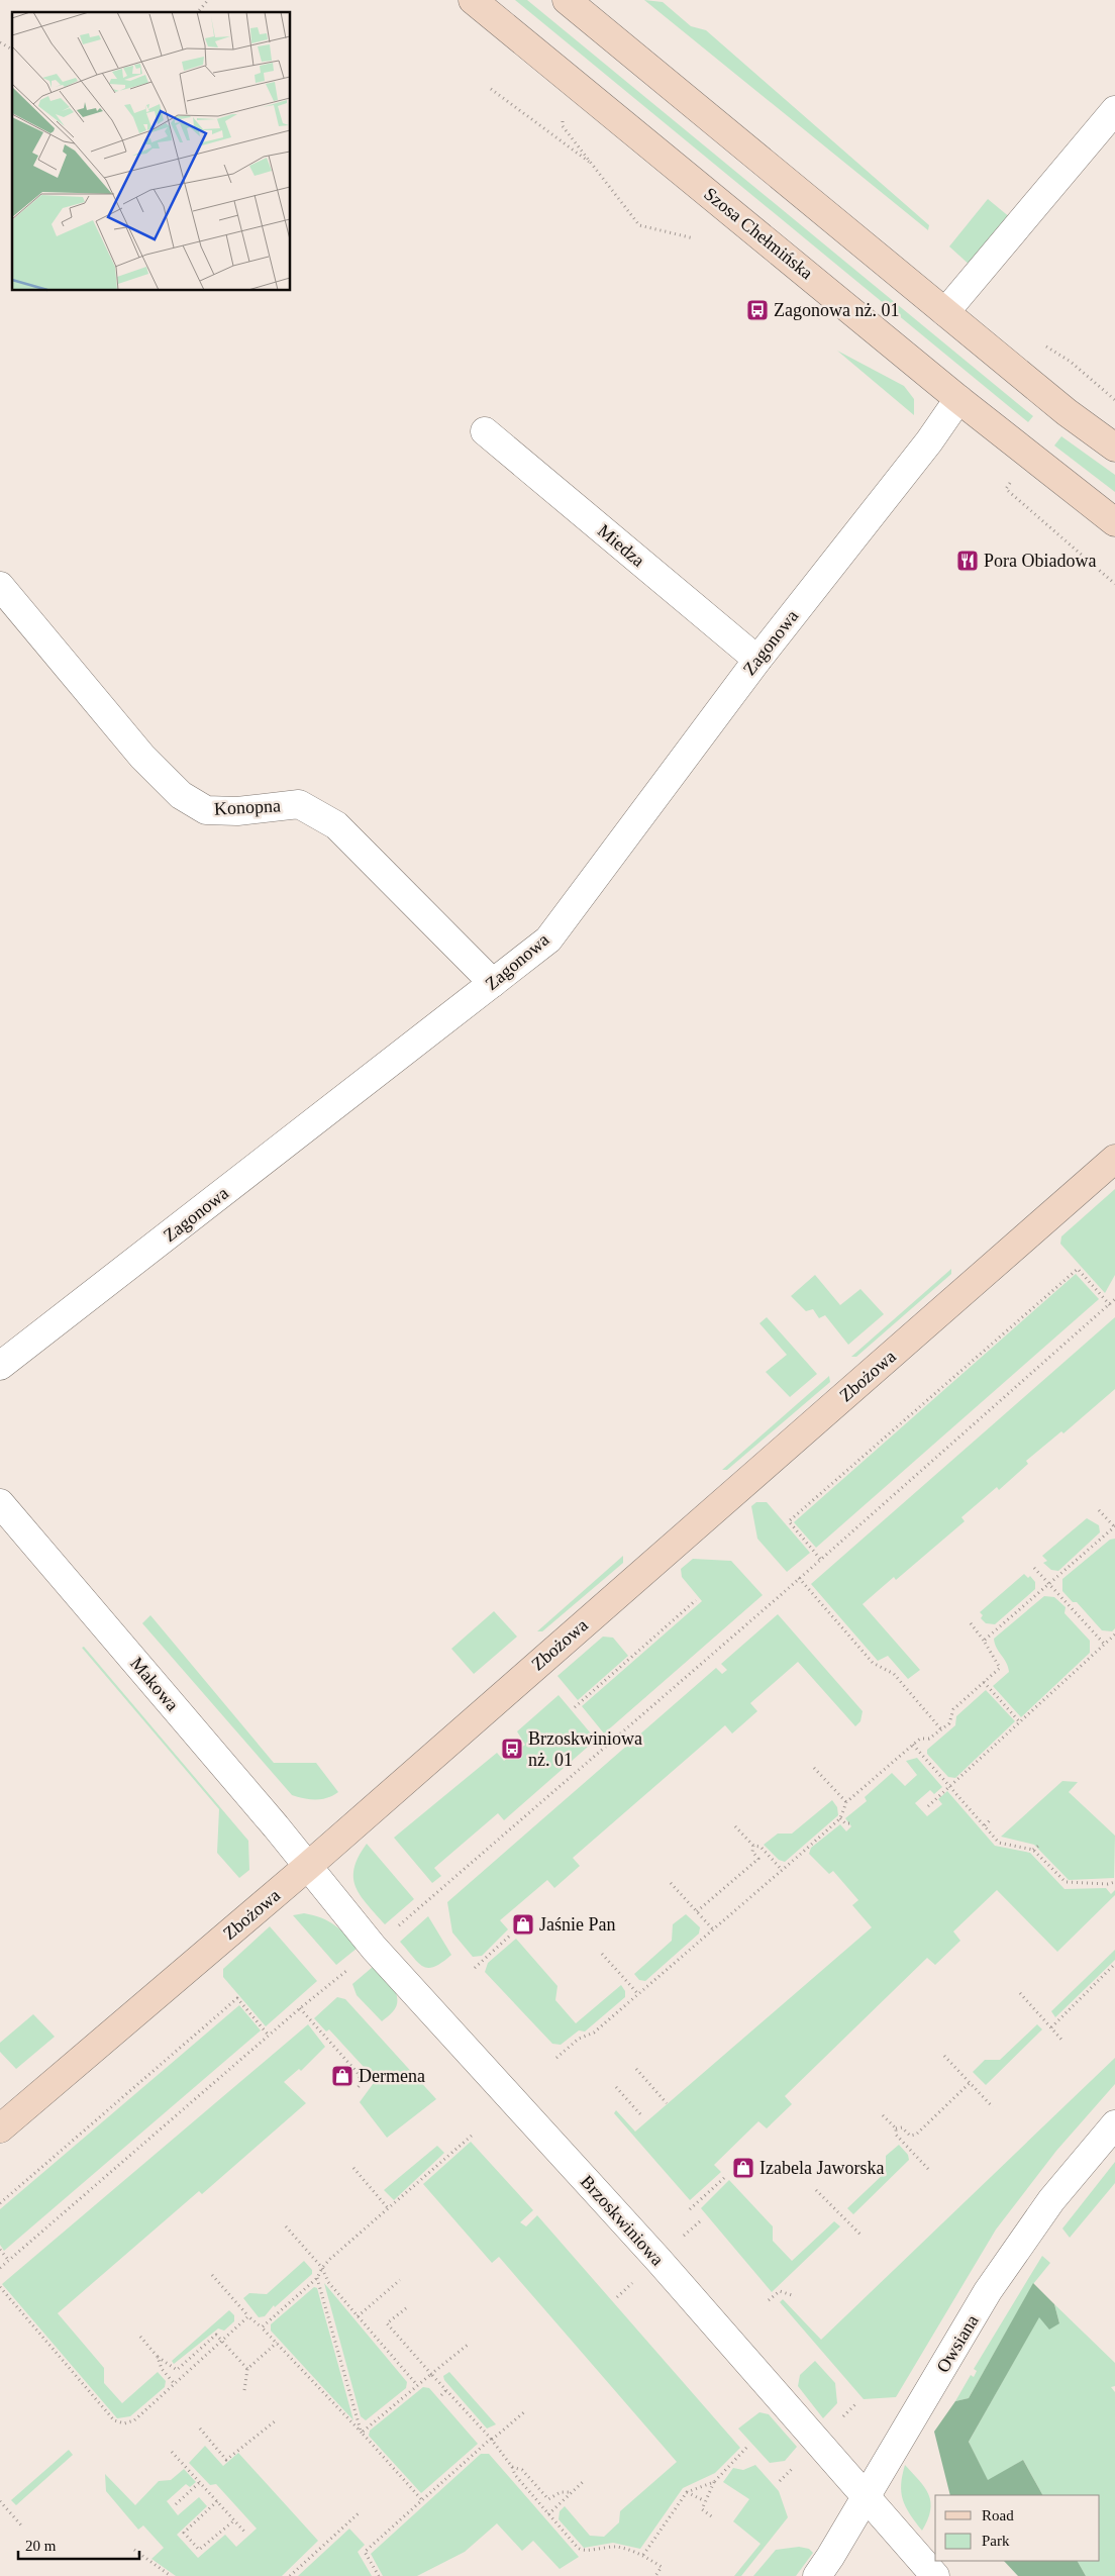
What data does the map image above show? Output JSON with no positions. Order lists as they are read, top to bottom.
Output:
{
  "streets": {
    "main road": ["Szosa Chełmińska", "Zbożowa"],
    "street": [
      "Miedza",
      "Zagonowa",
      "Konopna",
      "Makowa",
      "Brzoskwiniowa",
      "Owsiana"
    ]
  },
  "crossings": [
    ["Szosa Chełmińska", "Zagonowa"],
    ["Miedza", "Zagonowa"],
    ["Zagonowa", "Konopna"],
    ["Zbożowa", "Makowa"],
    ["Zbożowa", "Brzoskwiniowa"],
    ["Makowa", "Brzoskwiniowa"],
    ["Brzoskwiniowa", "Owsiana"]
  ],
  "places": {
    "bus stop": ["Zagonowa nż. 01", "Brzoskwiniowa nż. 01"],
    "restaurant": ["Pora Obiadowa"],
    "shop": ["Jaśnie Pan", "Dermena", "Izabela Jaworska"]
  },
  "legend": ["Road", "Park"],
  "scale_bar": "20 m"
}
